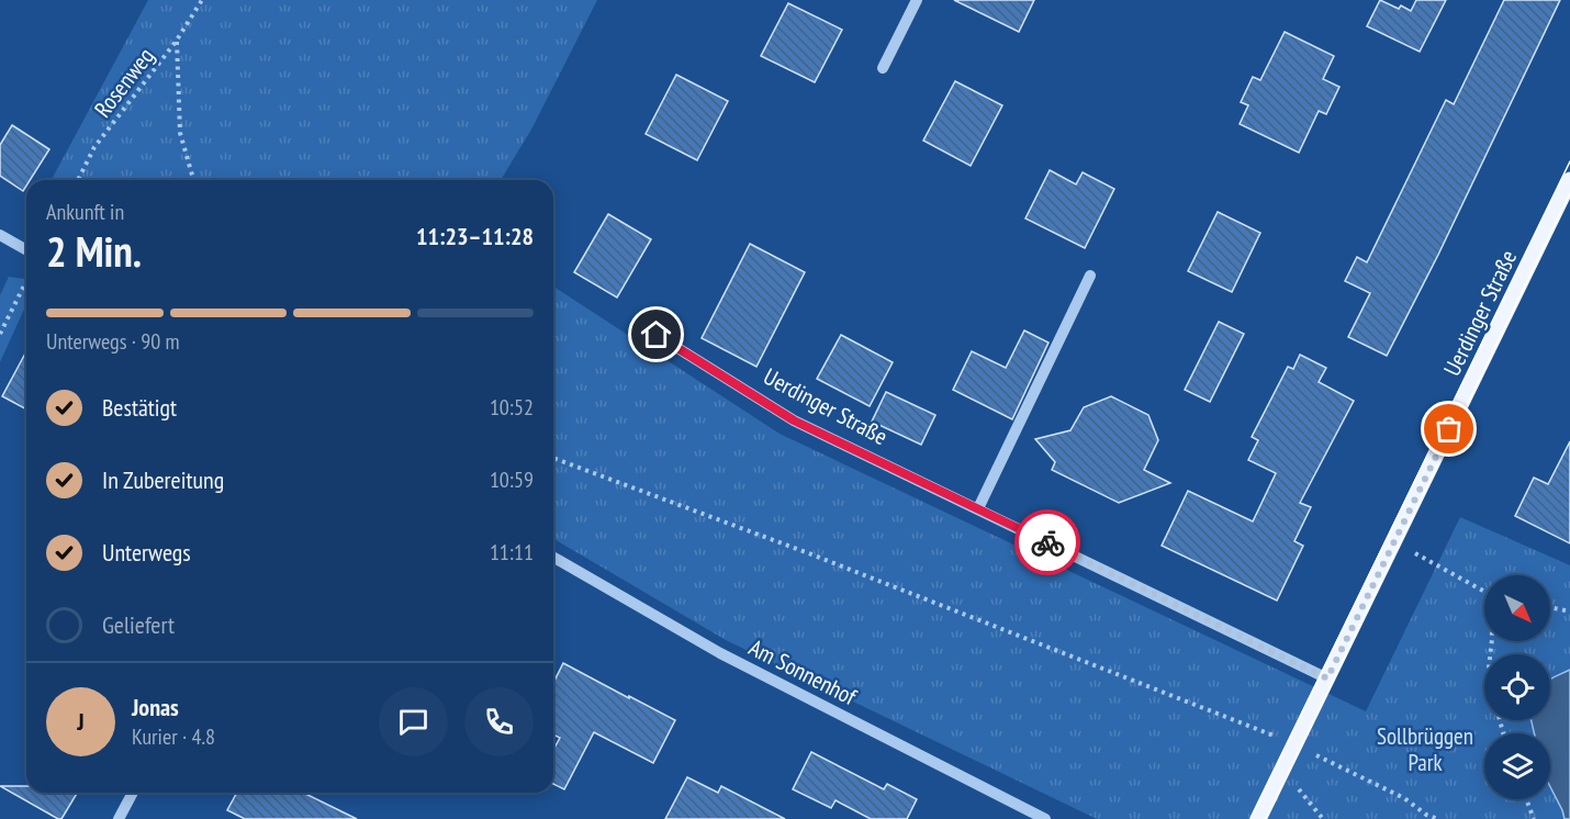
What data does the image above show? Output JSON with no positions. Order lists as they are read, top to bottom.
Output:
{
  "streets": {
    "main road": ["Uerdinger Straße"],
    "street": ["Am Sonnenhof"],
    "path": ["Rosenweg"]
  },
  "parks": ["Sollbrüggen Park"],
  "north": "bottom right",
  "page": {
    "heading": ["2 Min.", "Ankunft in", "11:23–11:28"],
    "panel": ["Jonas", "Kurier · 4.8"],
    "bar": "Unterwegs · 90 m",
    "list": [
      ["Bestätigt", "10:52"],
      ["In Zubereitung", "10:59"],
      ["Unterwegs", "11:11"],
      "Geliefert"
    ],
    "round": "J"
  }
}
